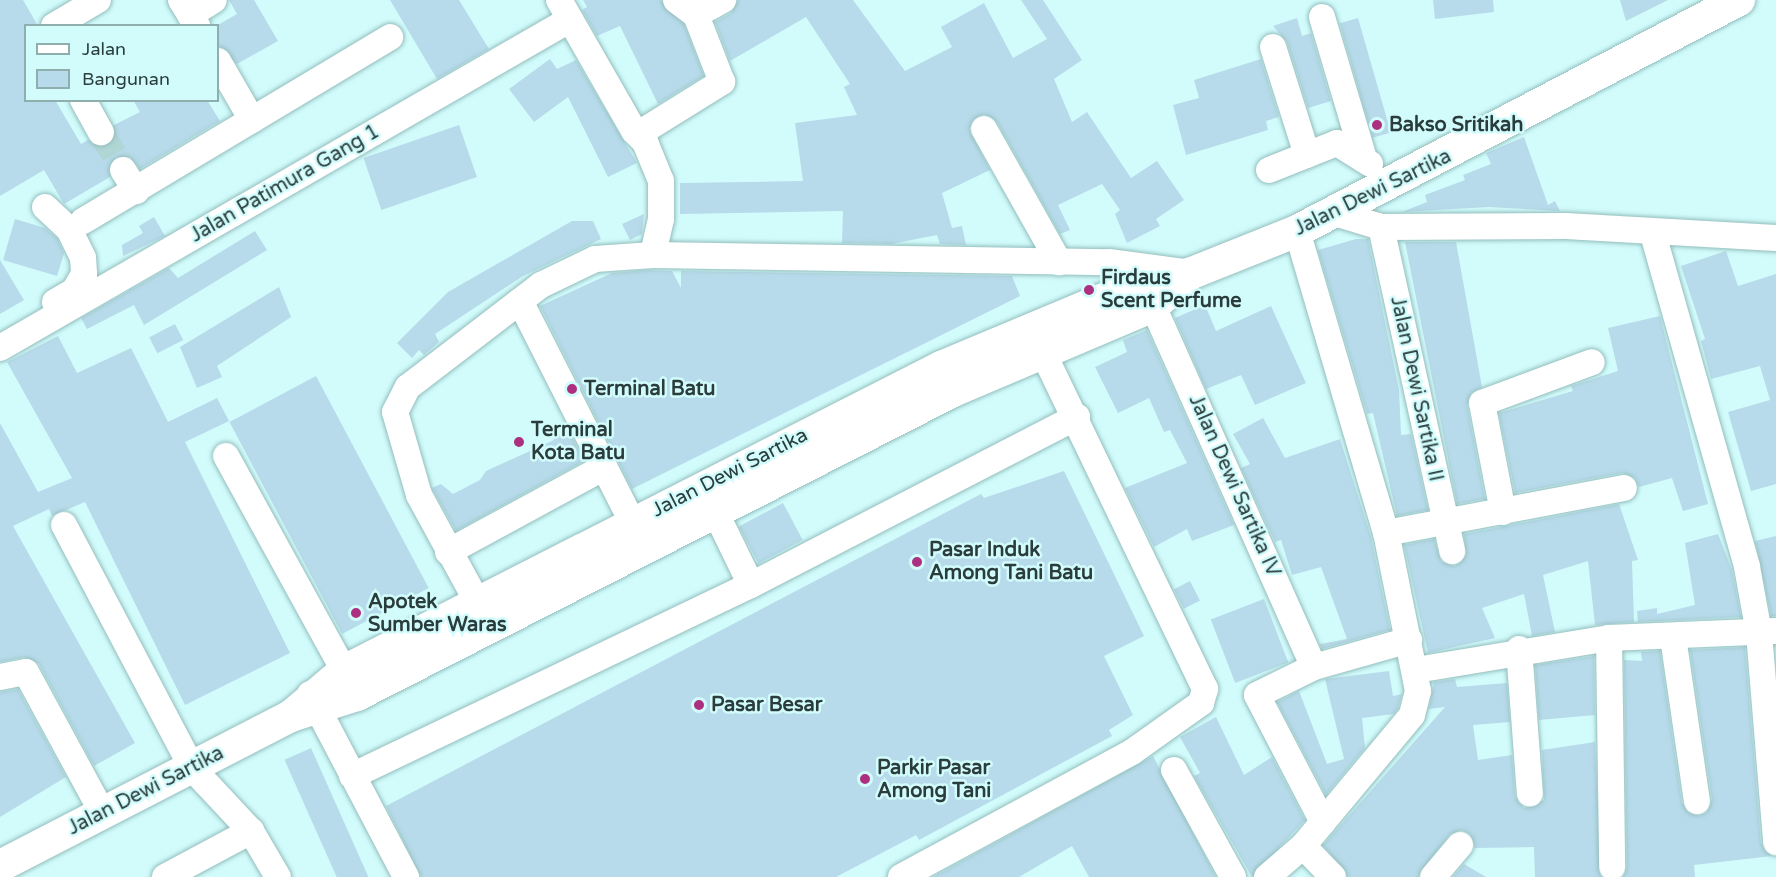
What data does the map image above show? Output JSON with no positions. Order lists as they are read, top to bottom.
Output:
{
  "streets": {
    "main road": ["Jalan Dewi Sartika"],
    "street": ["Jalan Patimura Gang 1", "Jalan Dewi Sartika II", "Jalan Dewi Sartika IV"]
  },
  "crossings": [
    ["Jalan Dewi Sartika", "Jalan Dewi Sartika IV"]
  ],
  "places": [
    "Bakso Sritikah",
    "Firdaus Scent Perfume",
    "Terminal Batu",
    "Terminal Kota Batu",
    "Pasar Induk Among Tani Batu",
    "Apotek Sumber Waras",
    "Pasar Besar",
    "Parkir Pasar Among Tani"
  ],
  "legend": ["Jalan", "Bangunan"]
}
